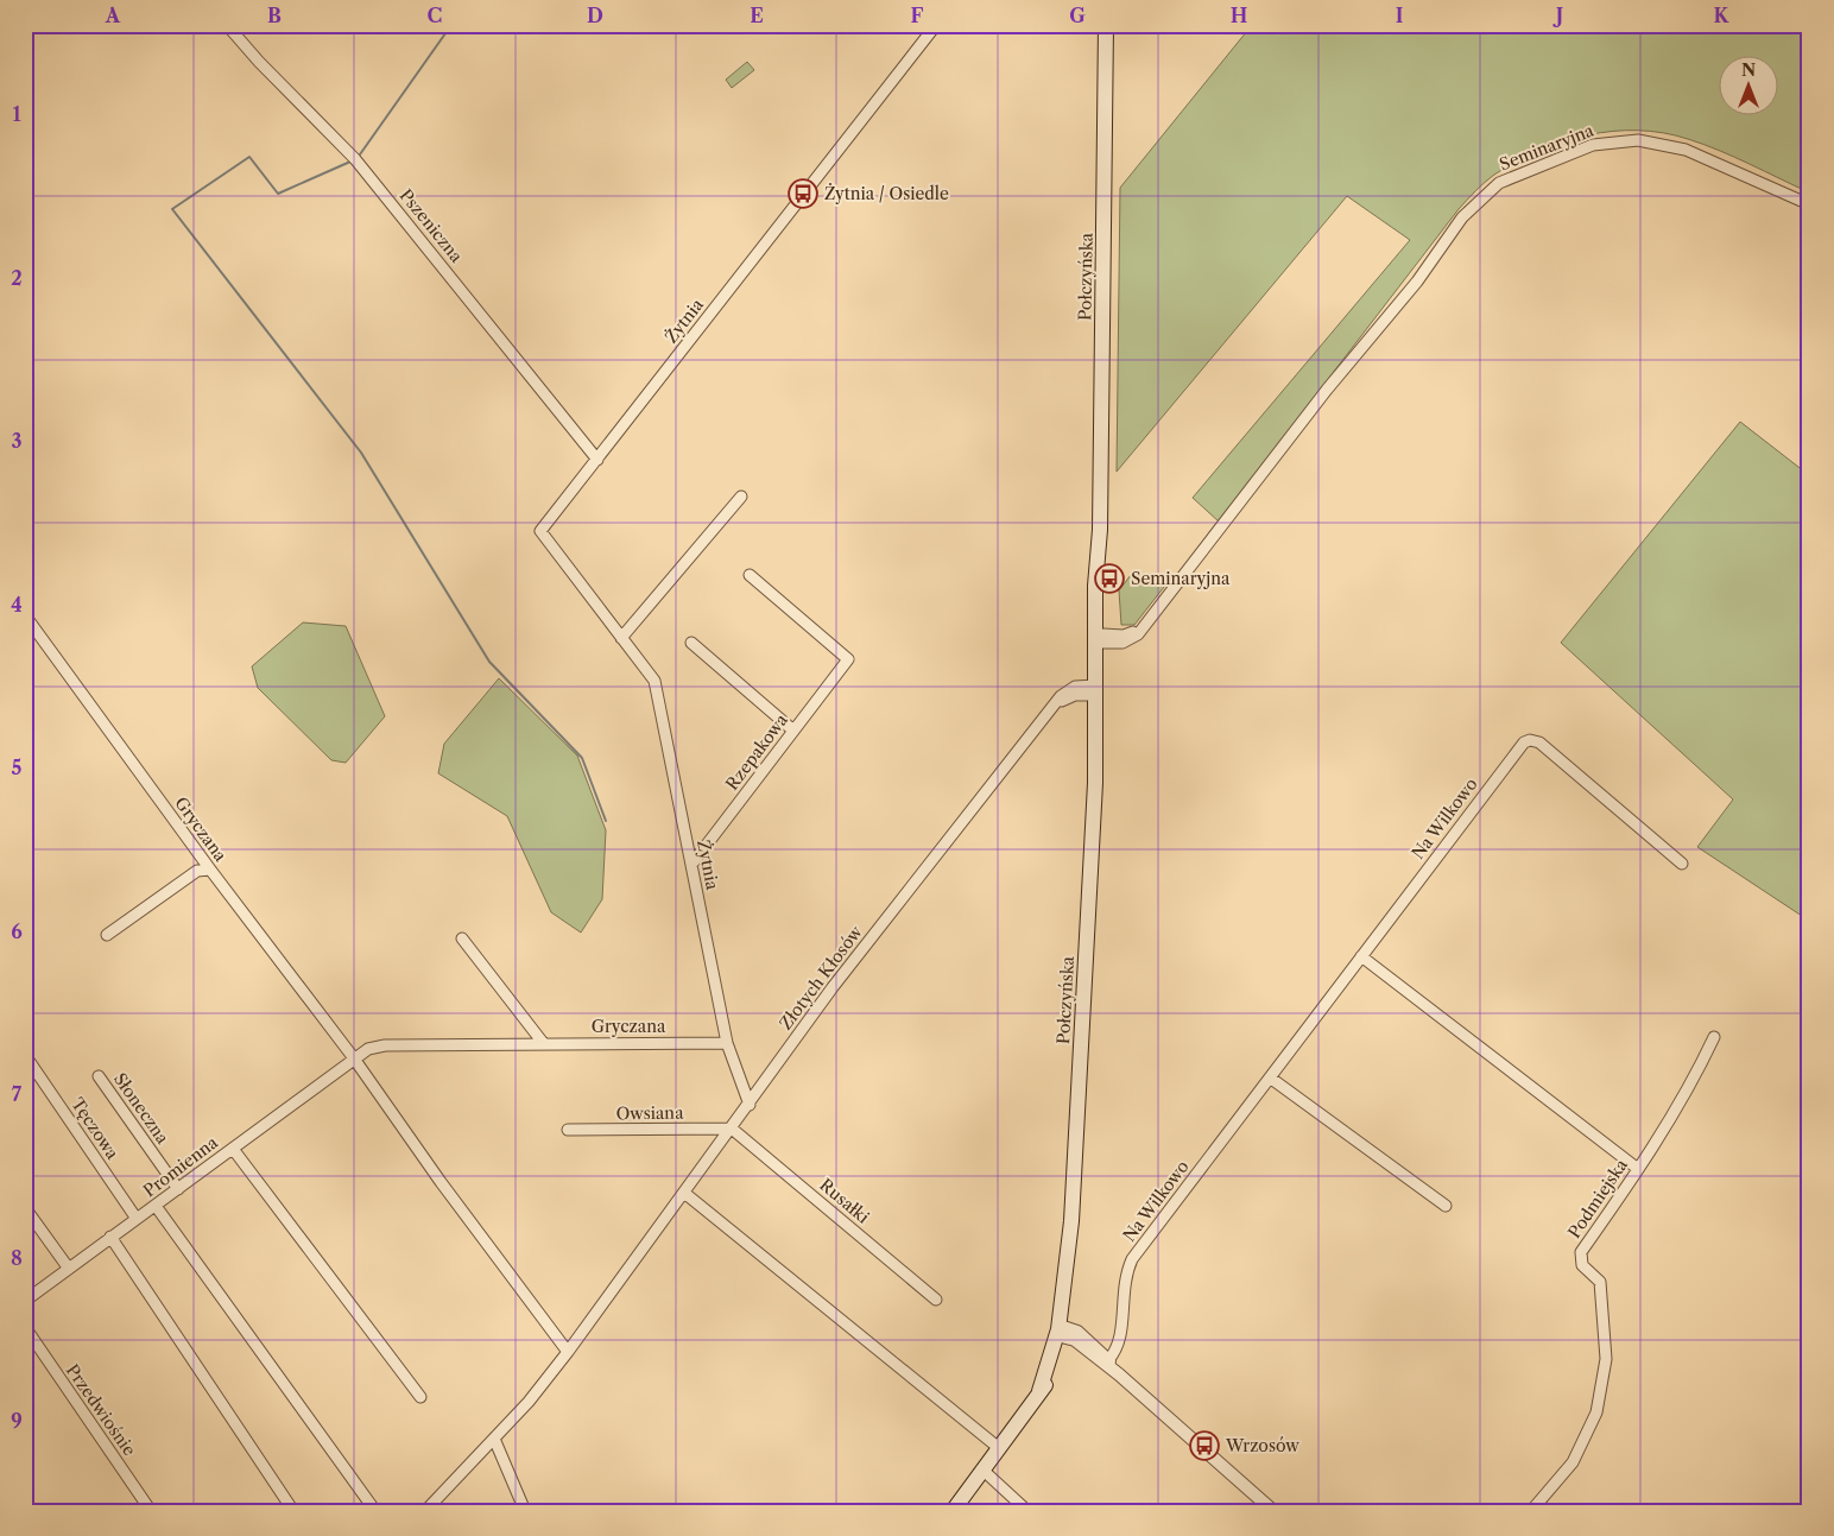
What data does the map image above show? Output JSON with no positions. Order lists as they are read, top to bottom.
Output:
{
  "streets": {
    "main road": ["Połczyńska"],
    "street": [
      "Seminaryjna",
      "Pszeniczna",
      "Żytnia",
      "Rzepakowa",
      "Na Wilkowo",
      "Gryczana",
      "Złotych Kłosów",
      "Słoneczna",
      "Owsiana",
      "Tęczowa",
      "Promienna",
      "Podmiejska",
      "Rusałki",
      "Przedwiośnie"
    ]
  },
  "crossings": [
    ["Seminaryjna", "Połczyńska"],
    ["Pszeniczna", "Żytnia"],
    ["Połczyńska", "Złotych Kłosów"],
    ["Żytnia", "Rzepakowa"],
    ["Żytnia", "Gryczana"],
    ["Żytnia", "Złotych Kłosów"],
    ["Gryczana", "Złotych Kłosów"],
    ["Gryczana", "Promienna"],
    ["Złotych Kłosów", "Owsiana"],
    ["Złotych Kłosów", "Rusałki"],
    ["Słoneczna", "Promienna"],
    ["Owsiana", "Rusałki"],
    ["Tęczowa", "Promienna"]
  ],
  "places": {
    "bus stop": ["Żytnia / Osiedle", "Seminaryjna", "Wrzosów"]
  },
  "north": "top",
  "grid": {
    "columns": [
      "A",
      "B",
      "C",
      "D",
      "E",
      "F",
      "G",
      "H",
      "I",
      "J",
      "K"
    ],
    "rows": [
      "1",
      "2",
      "3",
      "4",
      "5",
      "6",
      "7",
      "8",
      "9"
    ]
  }
}
